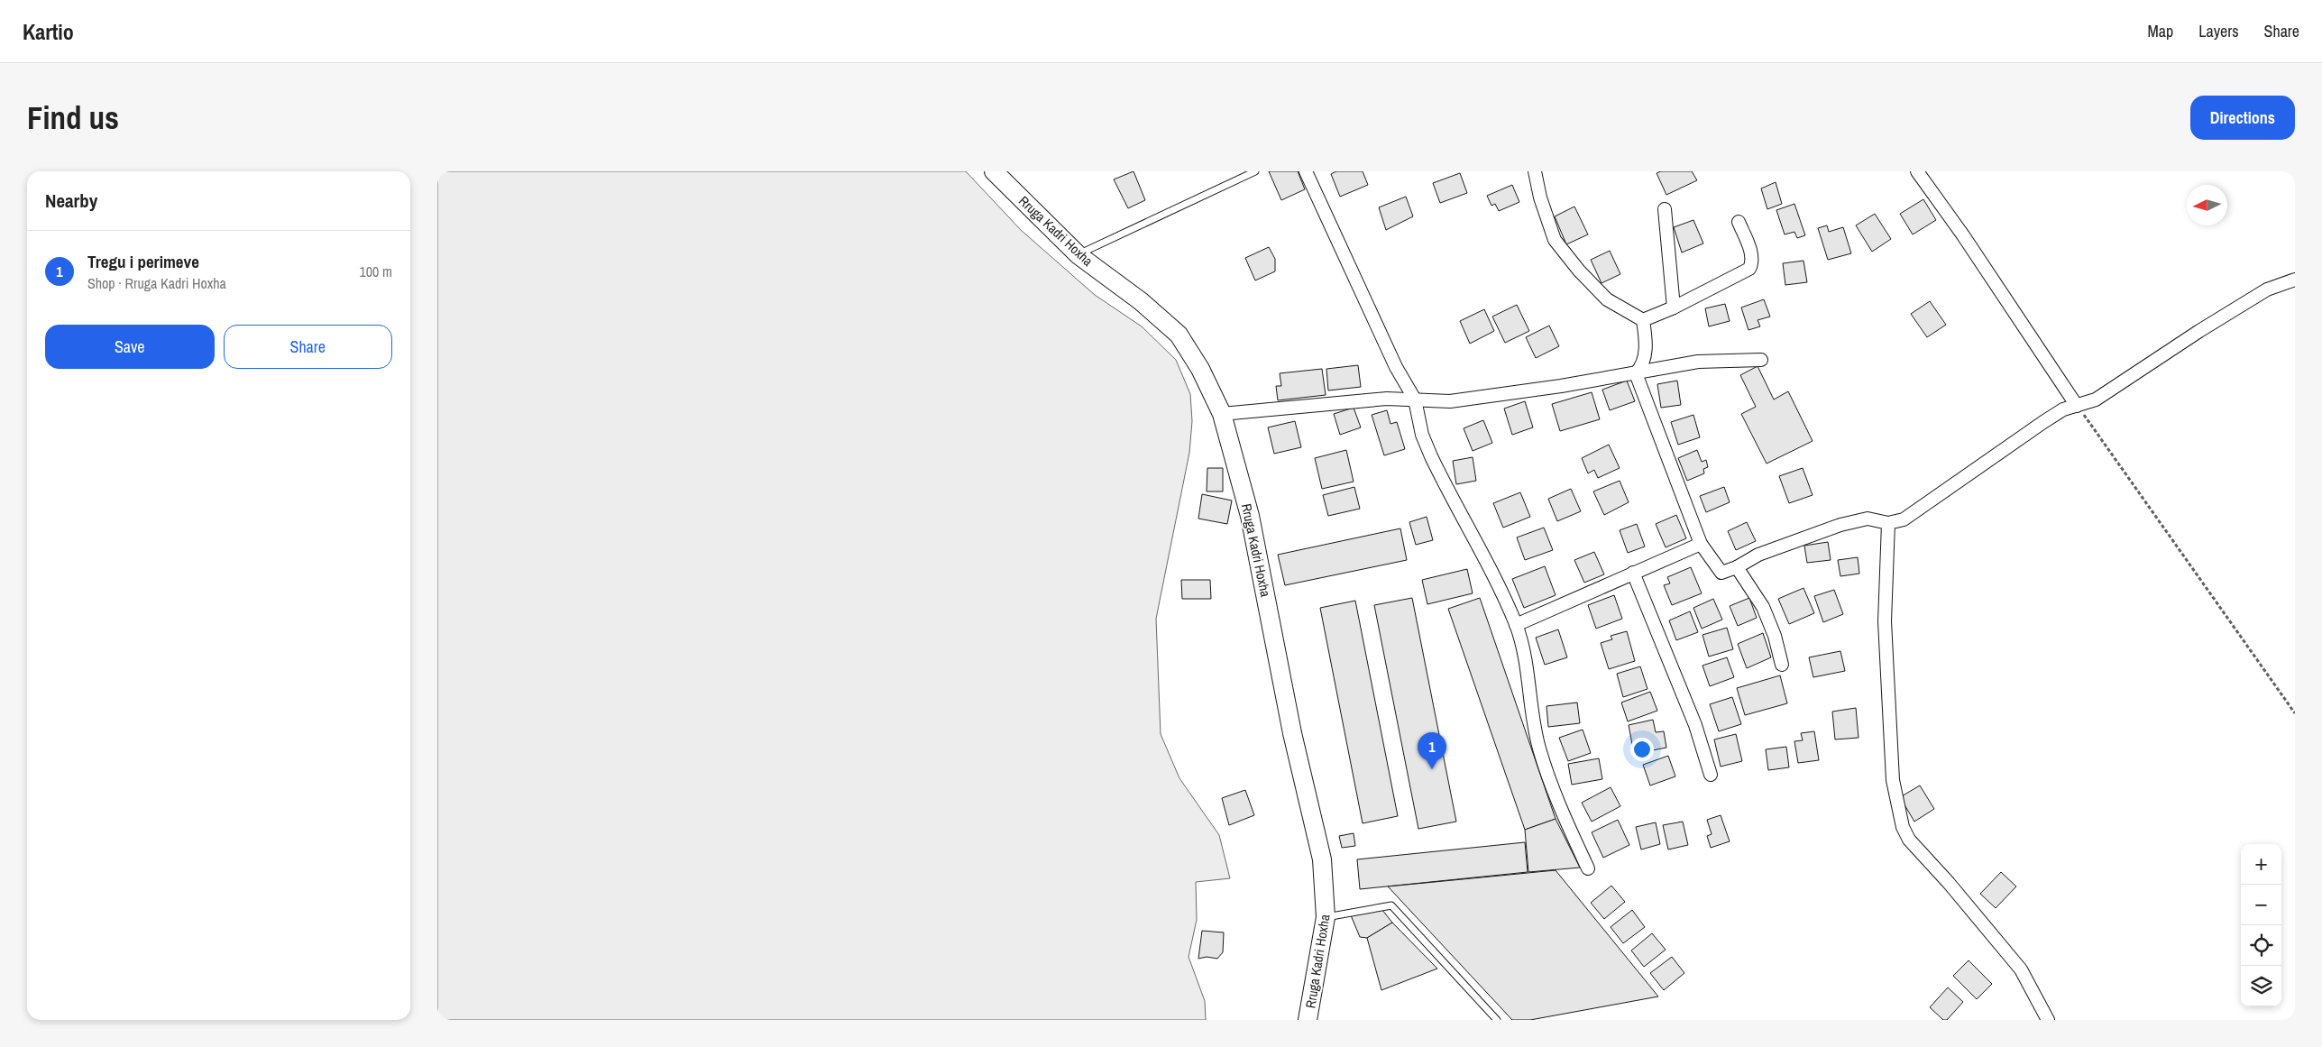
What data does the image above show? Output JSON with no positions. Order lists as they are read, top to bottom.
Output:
{
  "streets": {
    "main road": ["Rruga Kadri Hoxha"]
  },
  "north": "left",
  "page": {
    "header": "Kartio",
    "nav": ["Map", "Layers", "Share"],
    "buttons": [
      "Directions",
      ["Save", "Share"]
    ],
    "title": "Find us",
    "heading": "Nearby",
    "list": [
      {
        "mark": "1",
        "name": "Tregu i perimeve",
        "note": "Shop · Rruga Kadri Hoxha",
        "value": "100 m"
      }
    ],
    "pins": "1",
    "map_buttons": ["+", "−"]
  }
}
